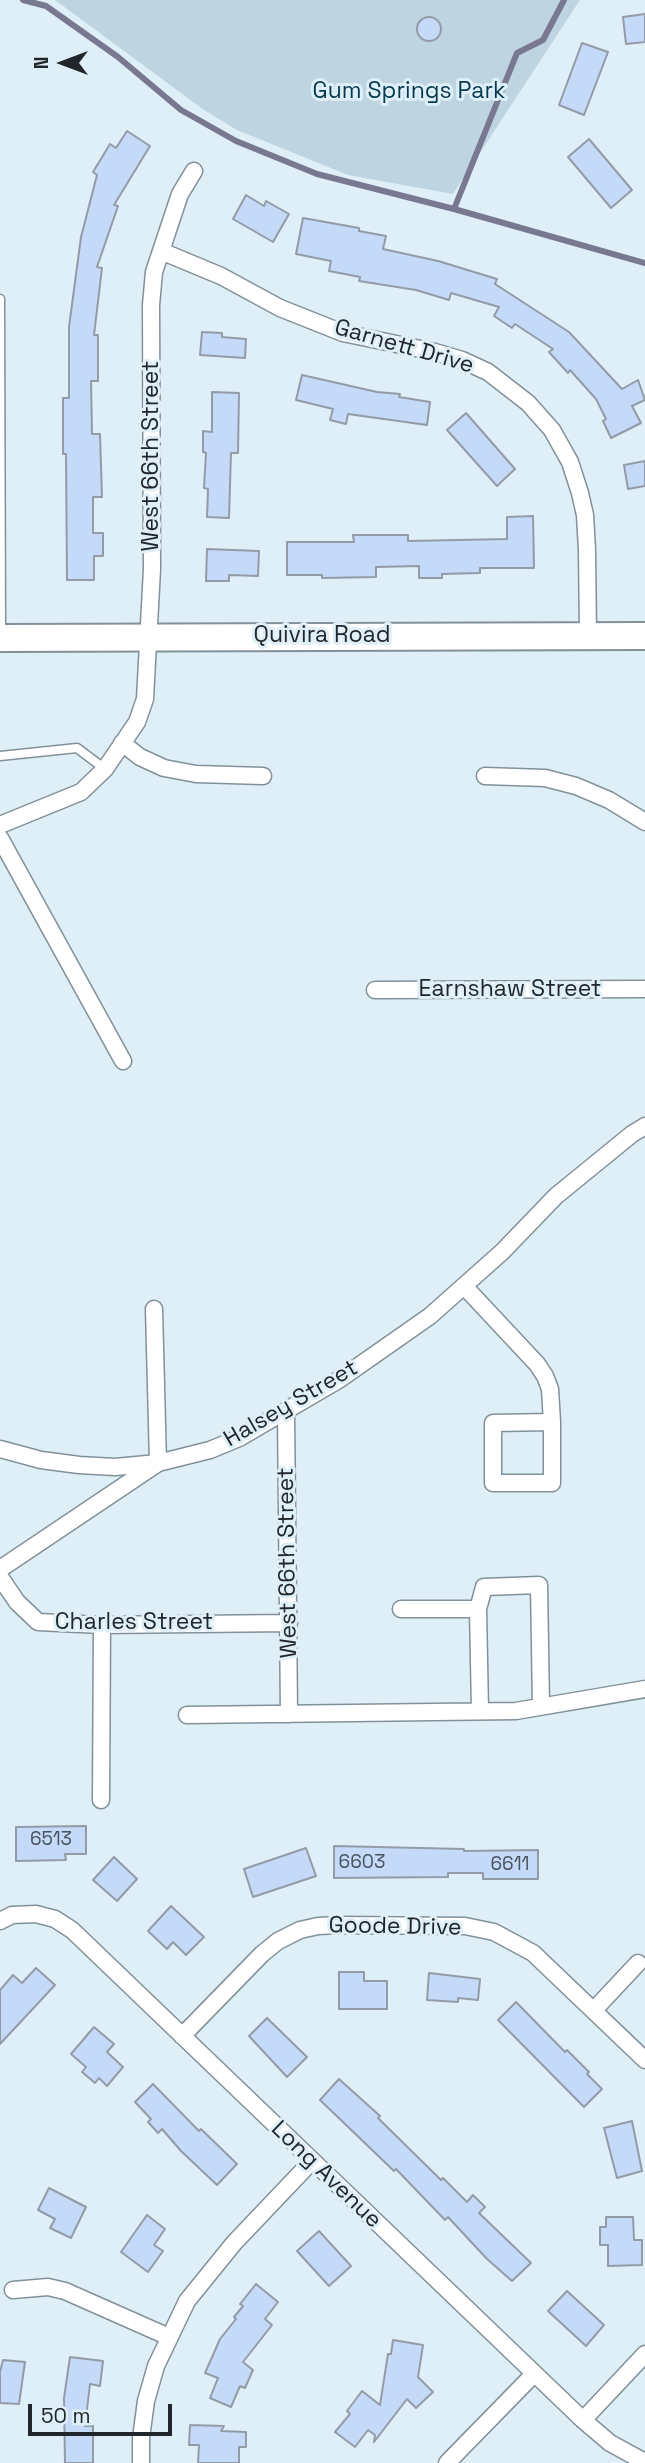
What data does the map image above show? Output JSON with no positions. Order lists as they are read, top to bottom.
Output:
{
  "streets": {
    "main road": ["Quivira Road"],
    "street": [
      "Garnett Drive",
      "West 66th Street",
      "Earnshaw Street",
      "Halsey Street",
      "Charles Street",
      "Goode Drive",
      "Long Avenue"
    ]
  },
  "crossings": [
    ["Garnett Drive", "West 66th Street"],
    ["Garnett Drive", "Quivira Road"],
    ["West 66th Street", "Quivira Road"],
    ["West 66th Street", "Halsey Street"],
    ["West 66th Street", "Charles Street"],
    ["Goode Drive", "Long Avenue"]
  ],
  "parks": ["Gum Springs Park"],
  "house_numbers": ["6513", "6603", "6611"],
  "scale_bar": "50 m",
  "north": "left"
}
